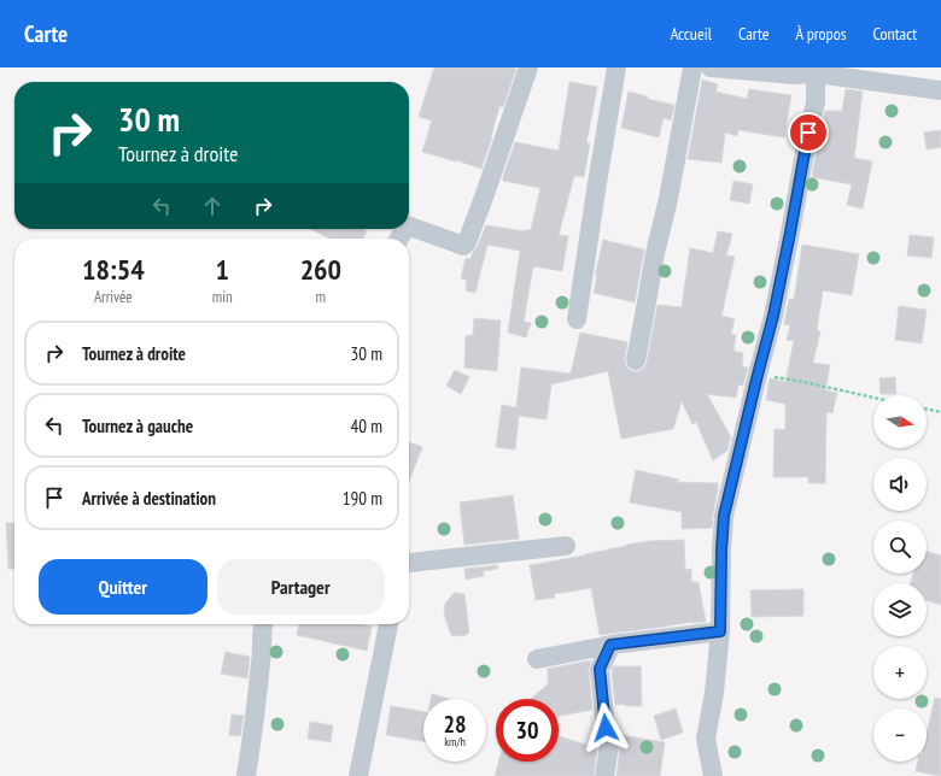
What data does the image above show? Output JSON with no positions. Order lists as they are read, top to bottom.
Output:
{
  "north": "right",
  "page": {
    "header": "Carte",
    "nav": [
      "Accueil",
      "Carte",
      "À propos",
      "Contact"
    ],
    "turn": ["30 m", "Tournez à droite"],
    "eta": [
      "18:54",
      "Arrivée",
      "1",
      "min",
      "260",
      "m"
    ],
    "list": [
      {
        "name": "Tournez à droite",
        "value": "30 m"
      },
      {
        "name": "Tournez à gauche",
        "value": "40 m"
      },
      {
        "name": "Arrivée à destination",
        "value": "190 m"
      }
    ],
    "map_buttons": ["+", "−"],
    "buttons": ["Quitter", "Partager"],
    "speed": "28 km/h",
    "limit": "30"
  }
}
